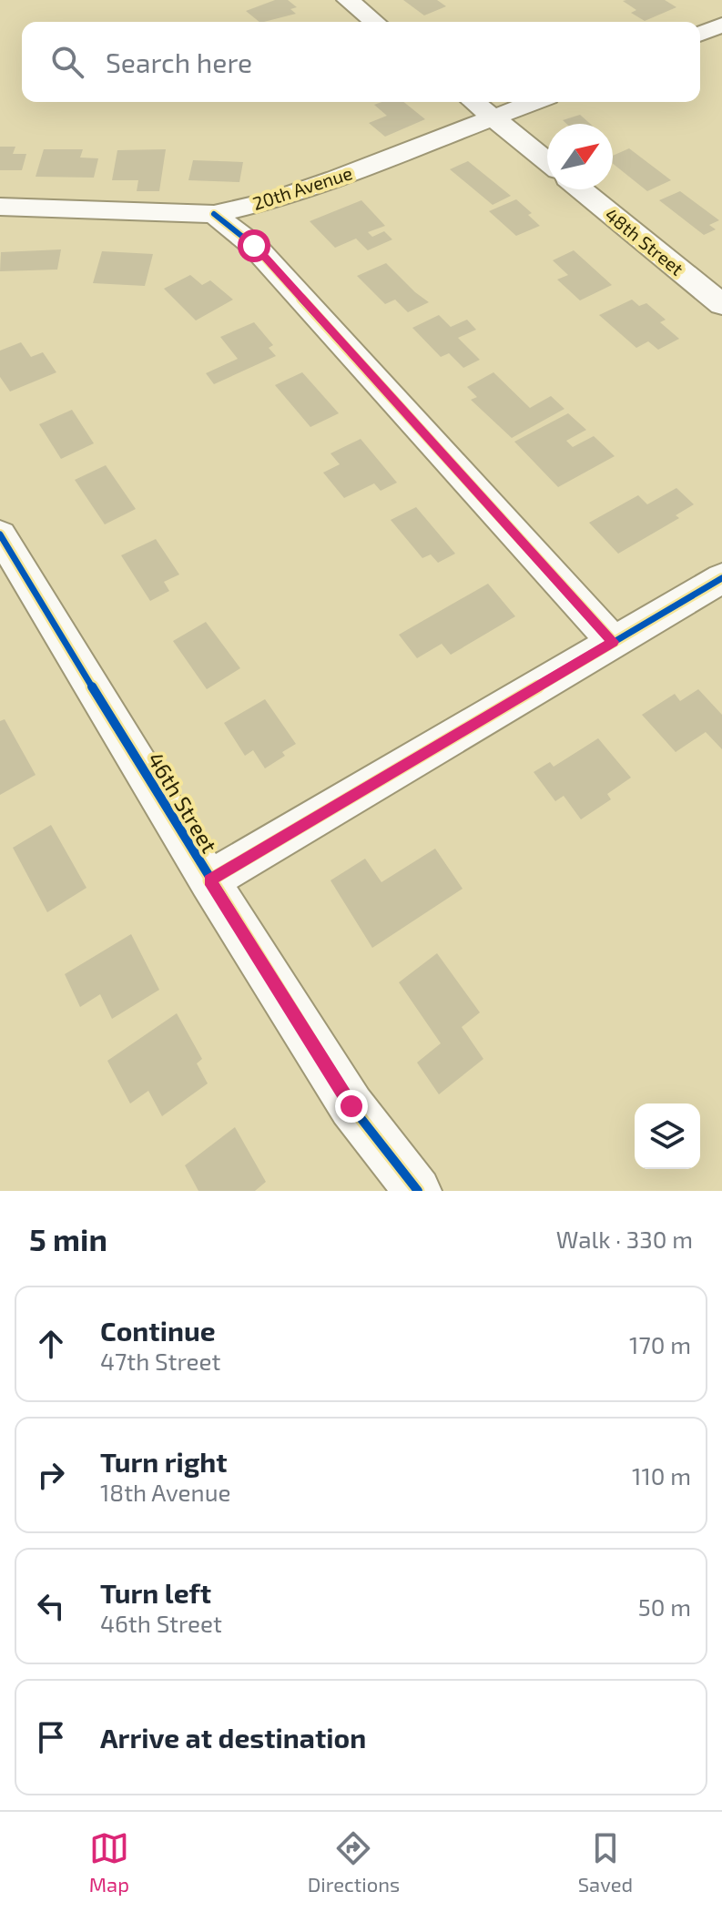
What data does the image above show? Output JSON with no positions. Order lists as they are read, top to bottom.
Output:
{
  "streets": {
    "street": ["20th Avenue", "48th Street", "46th Street"]
  },
  "north": "top right",
  "page": {
    "search": "Search here",
    "heading": ["5 min", "Walk · 330 m"],
    "list": [
      ["Continue", "47th Street", "170 m"],
      ["Turn right", "18th Avenue", "110 m"],
      ["Turn left", "46th Street", "50 m"],
      "Arrive at destination"
    ],
    "nav": ["Map", "Directions", "Saved"]
  }
}
